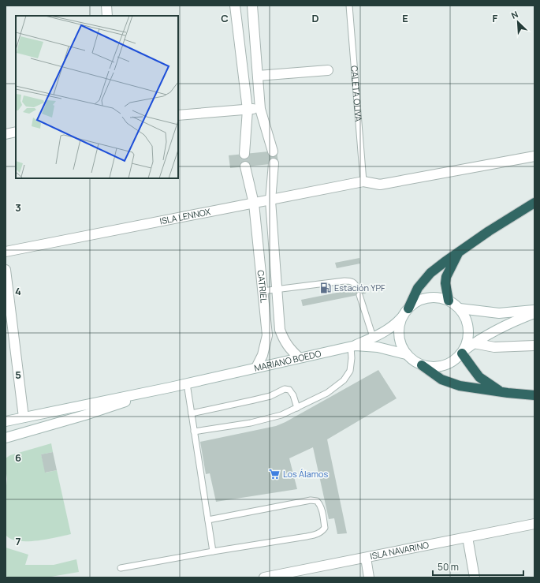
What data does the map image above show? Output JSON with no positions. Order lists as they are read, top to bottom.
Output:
{
  "streets": {
    "street": [
      "ISLA LENNOX",
      "CATRIEL",
      "MARIANO BOEDO",
      "ISLA NAVARINO"
    ],
    "lane": ["CALETA OLIVA"]
  },
  "crossings": [
    ["CALETA OLIVA", "ISLA LENNOX"],
    ["ISLA LENNOX", "CATRIEL"],
    ["CATRIEL", "MARIANO BOEDO"]
  ],
  "places": {
    "fuel station": ["Estación YPF"],
    "supermarket": ["Los Álamos"]
  },
  "scale_bar": "50 m",
  "north": "top left",
  "grid": {
    "columns": [
      "C",
      "D",
      "E",
      "F"
    ],
    "rows": [
      "3",
      "4",
      "5",
      "6",
      "7"
    ]
  }
}
